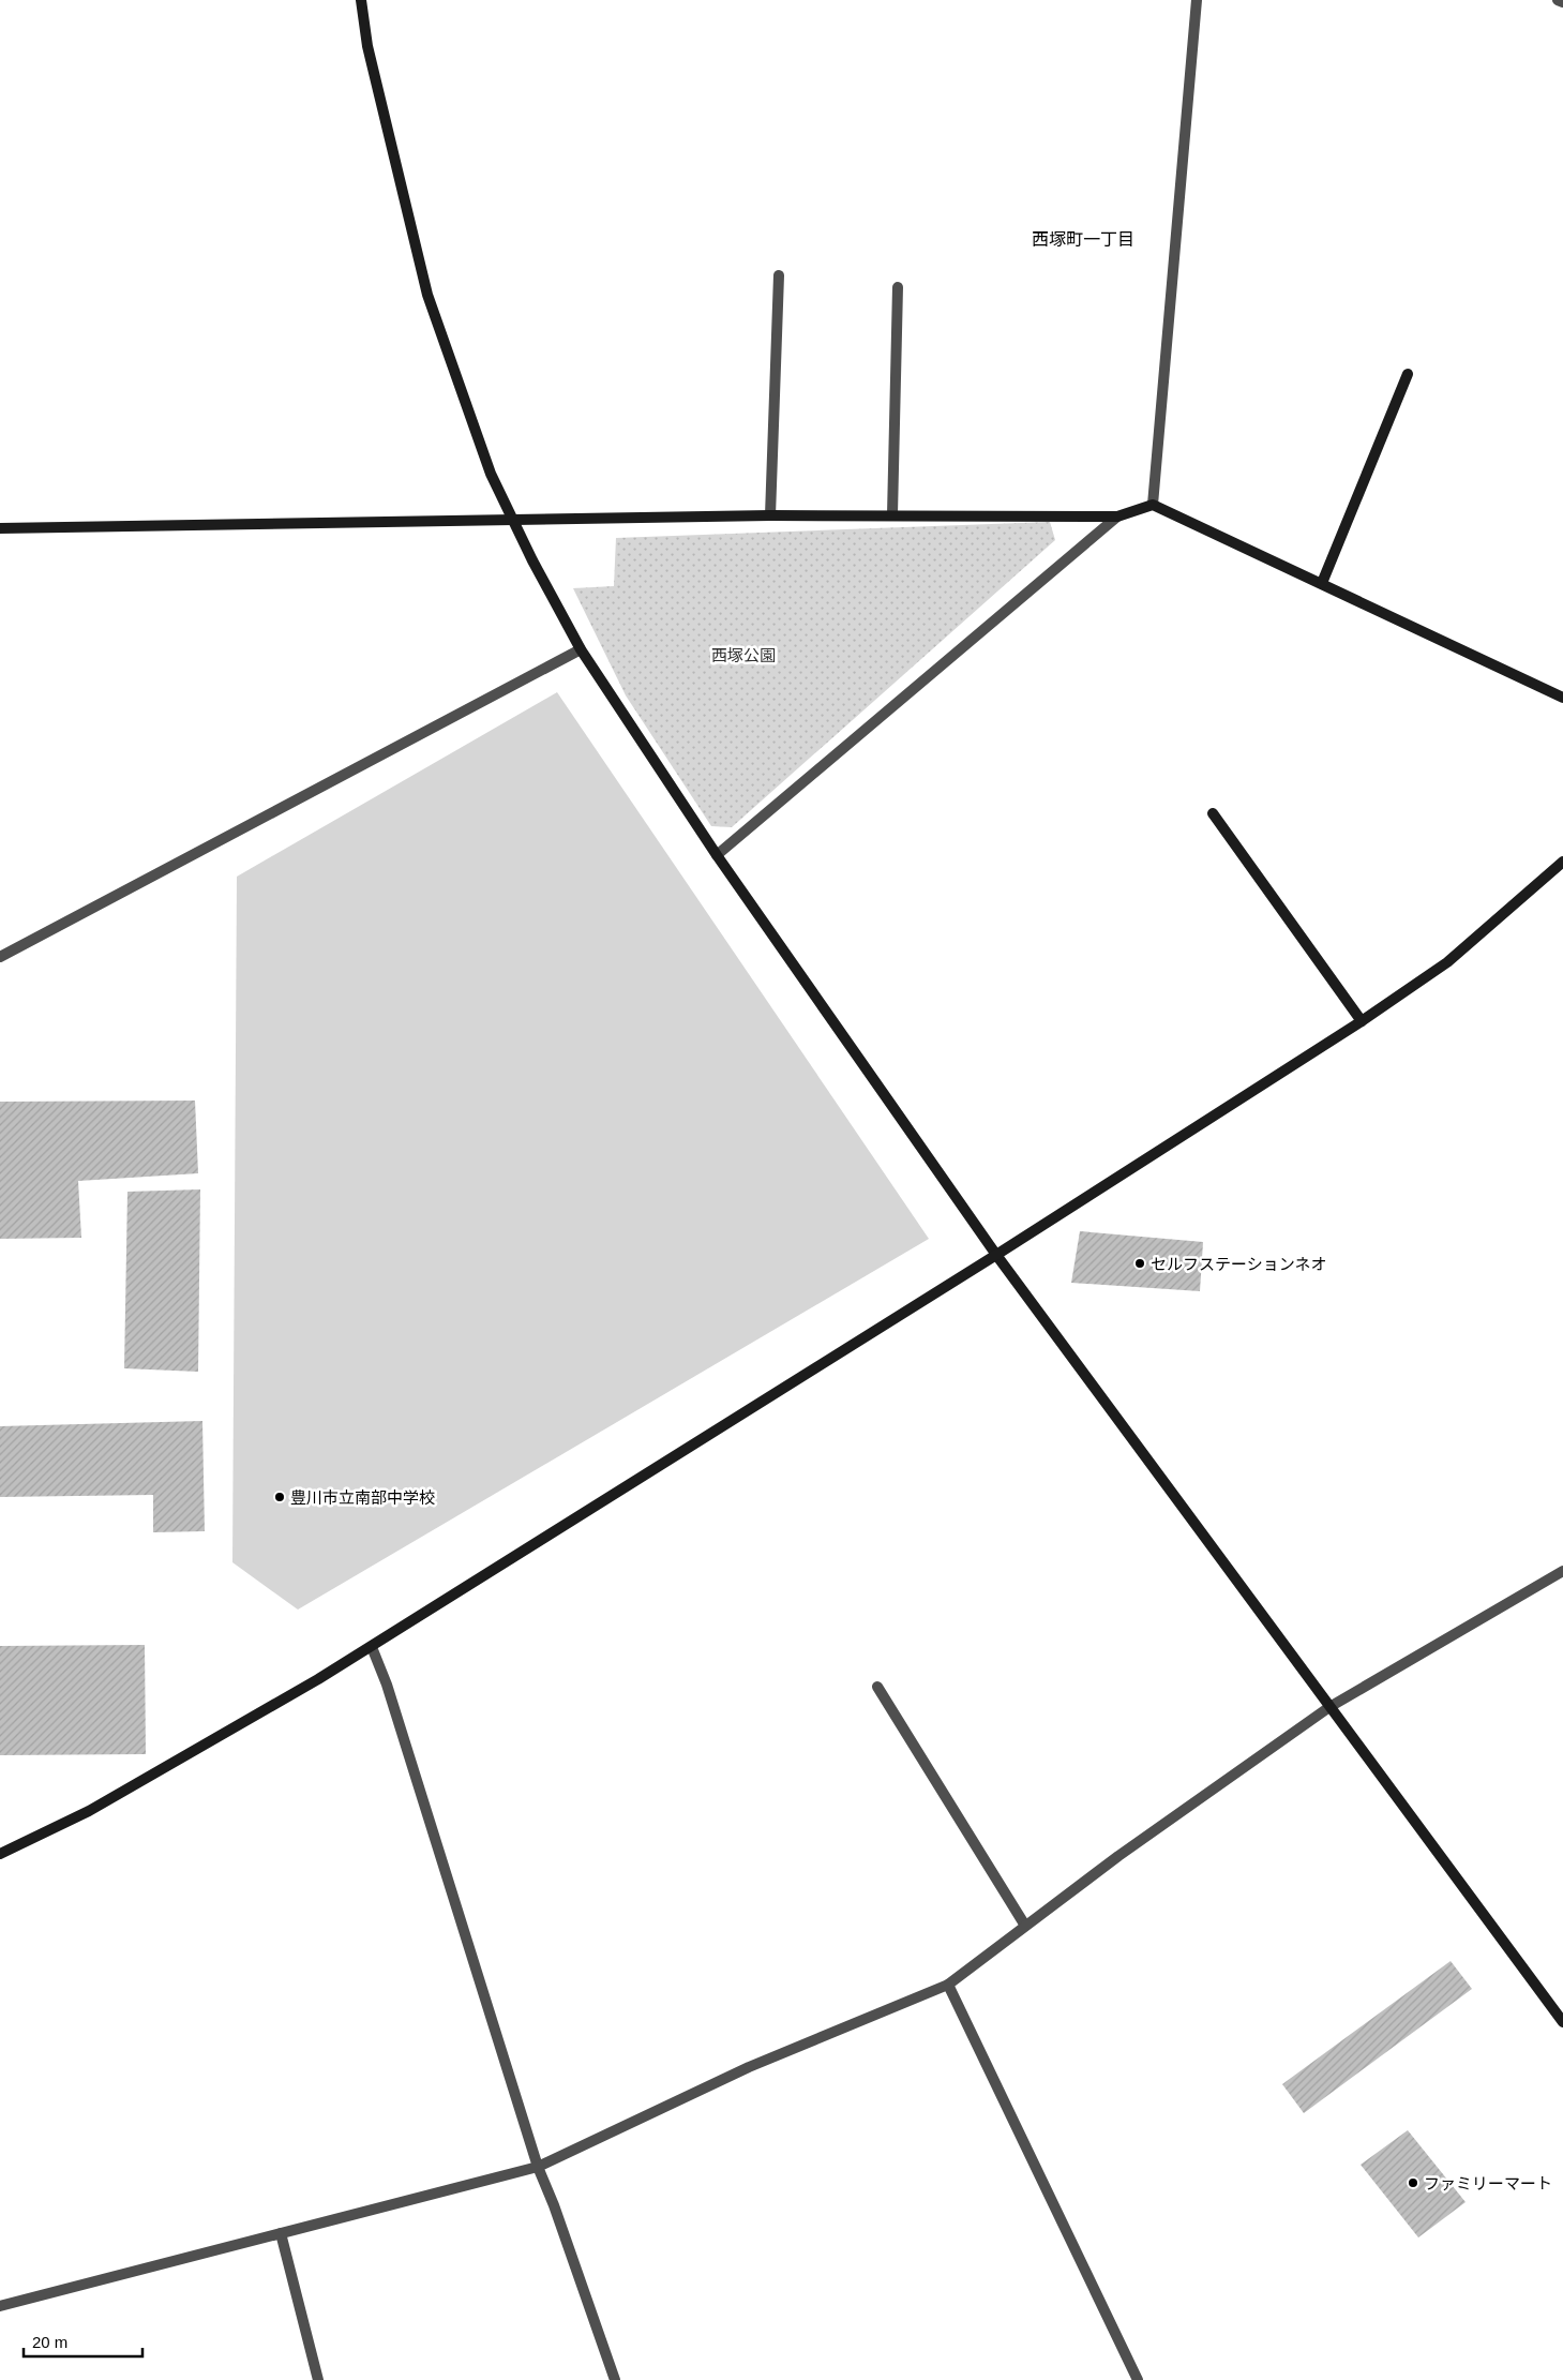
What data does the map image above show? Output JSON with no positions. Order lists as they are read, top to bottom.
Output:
{
  "districts": ["西塚町一丁目"],
  "parks": ["西塚公園"],
  "places": ["セルフステーションネオ", "豊川市立南部中学校", "ファミリーマート"],
  "scale_bar": "20 m"
}
